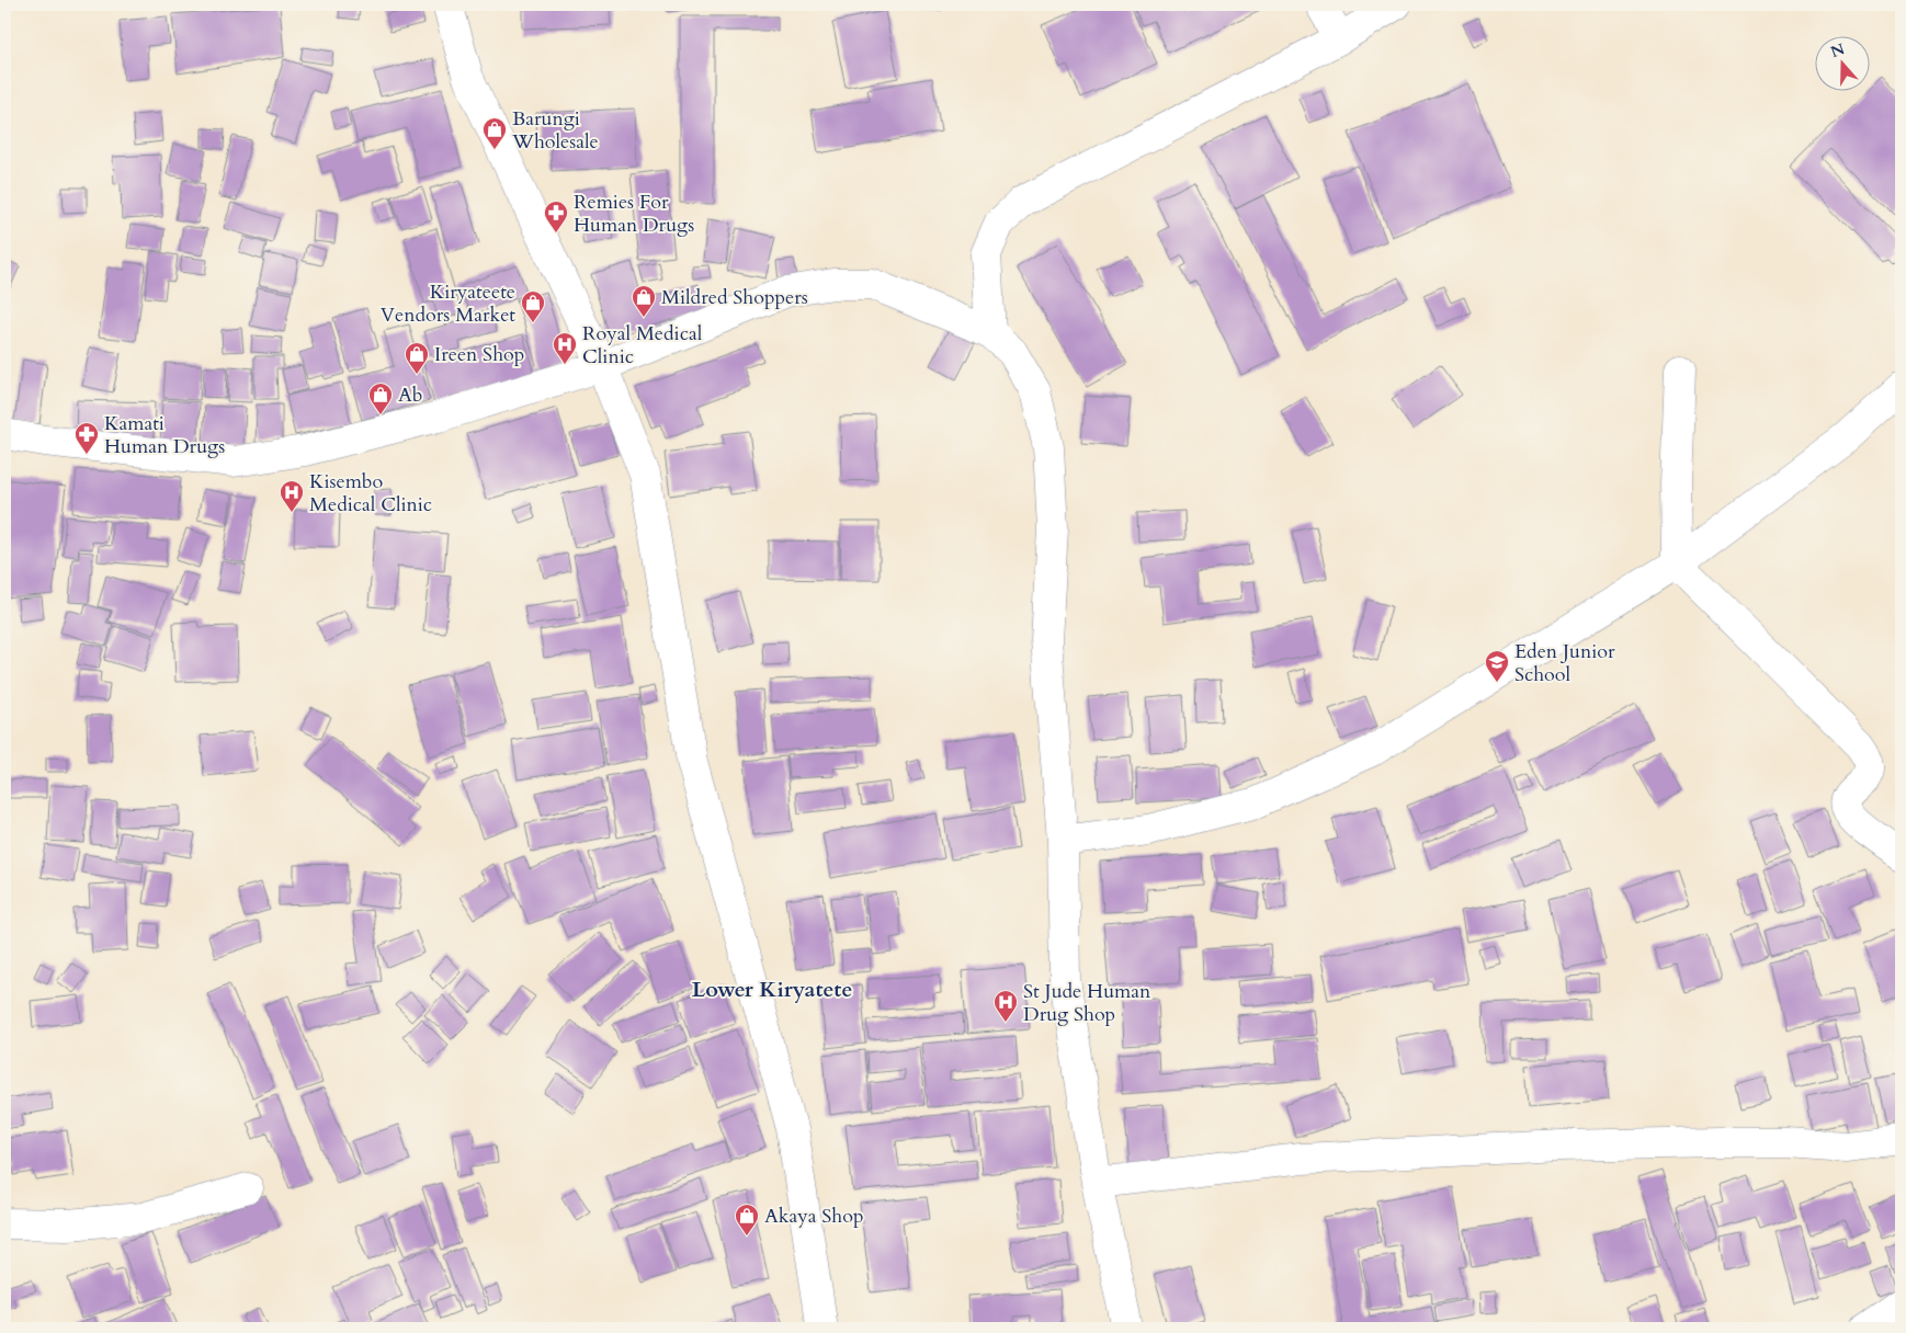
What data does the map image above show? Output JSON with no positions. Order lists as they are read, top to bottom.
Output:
{
  "districts": ["Lower Kiryatete"],
  "places": {
    "shop": [
      "Barungi Wholesale",
      "Mildred Shoppers",
      "Kiryateete Vendors Market",
      "Ireen Shop",
      "Ab",
      "Akaya Shop"
    ],
    "pharmacy": ["Remies For Human Drugs", "Kamati Human Drugs"],
    "hospital": ["Royal Medical Clinic", "Kisembo Medical Clinic", "St Jude Human Drug Shop"],
    "school or university": ["Eden Junior School"]
  },
  "north": "top"
}
